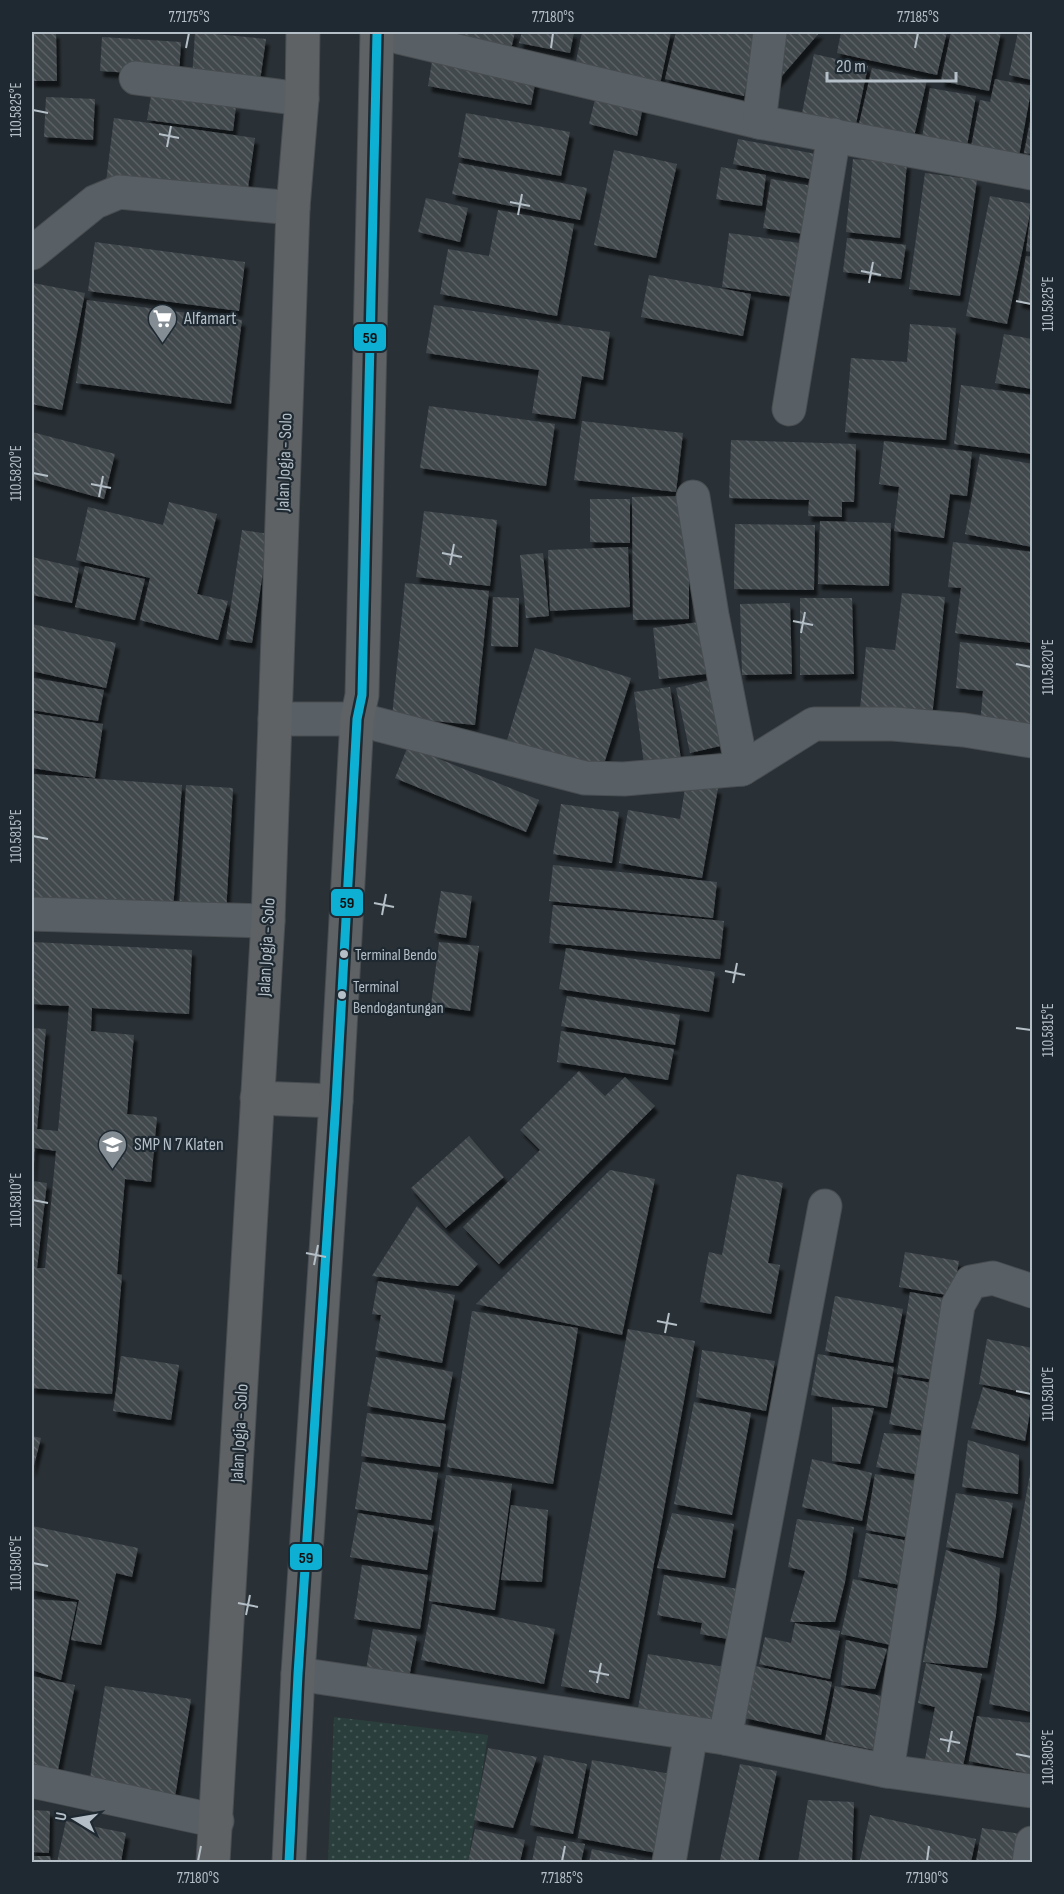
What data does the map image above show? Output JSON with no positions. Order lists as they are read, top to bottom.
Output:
{
  "streets": {
    "highway": ["Jalan Jogja - Solo"]
  },
  "places": {
    "supermarket": ["Alfamart"],
    "other": ["Terminal Bendo", "Terminal Bendogantungan"],
    "school or university": ["SMP N 7 Klaten"]
  },
  "lines": ["transit line 59"],
  "scale_bar": "20 m",
  "north": "left",
  "coordinates": [
    "7.7175°S",
    "7.7180°S",
    "7.7185°S",
    "110.5825°E",
    "110.5820°E",
    "110.5815°E",
    "110.5810°E",
    "110.5805°E",
    "7.7190°S"
  ]
}
